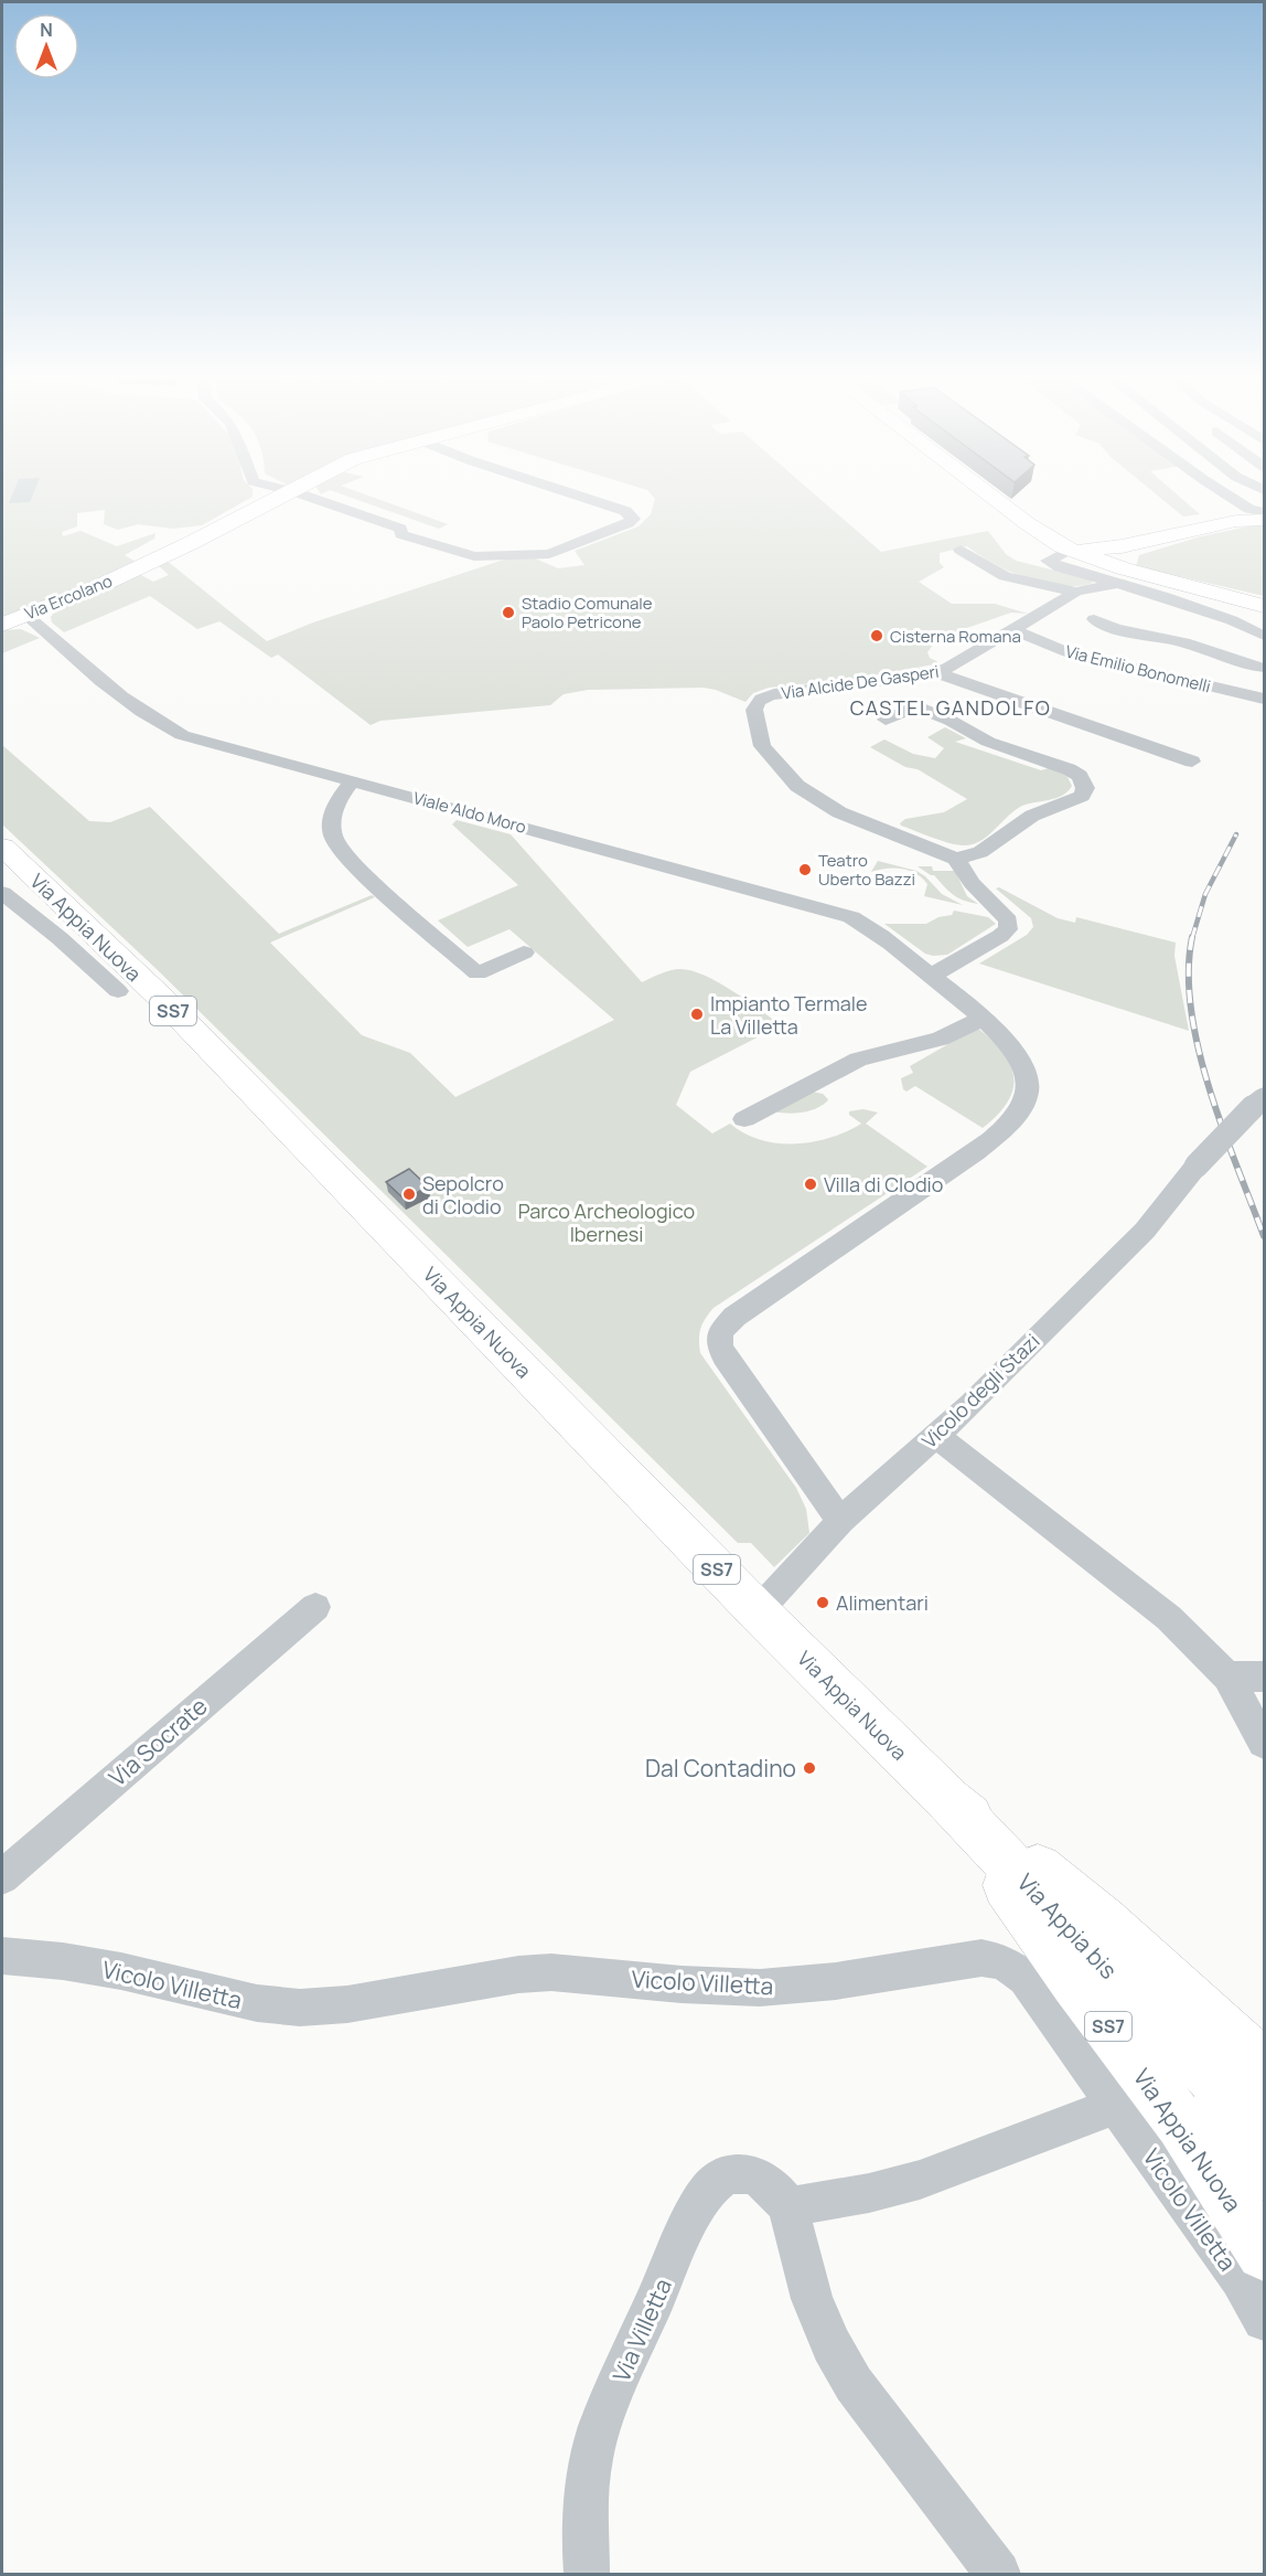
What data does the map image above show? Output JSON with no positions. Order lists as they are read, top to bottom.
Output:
{
  "streets": {
    "main road": [
      "Via Ercolano",
      "Via Appia Nuova",
      "SS7",
      "Via Appia bis"
    ],
    "street": [
      "Via Emilio Bonomelli",
      "Via Alcide De Gasperi",
      "Viale Aldo Moro",
      "Vicolo degli Stazi",
      "Via Socrate",
      "Vicolo Villetta",
      "Via Villetta"
    ]
  },
  "crossings": [
    ["Via Ercolano", "Viale Aldo Moro"],
    ["Via Emilio Bonomelli", "Via Alcide De Gasperi"],
    ["Viale Aldo Moro", "Vicolo degli Stazi"],
    ["Via Appia Nuova", "Vicolo degli Stazi"],
    ["Via Appia Nuova", "Via Appia bis"]
  ],
  "districts": ["CASTEL GANDOLFO"],
  "parks": ["Parco Archeologico Ibernesi"],
  "places": [
    "Stadio Comunale Paolo Petricone",
    "Cisterna Romana",
    "Teatro Uberto Bazzi",
    "Impianto Termale La Villetta",
    "Villa di Clodio",
    "Sepolcro di Clodio",
    "Alimentari",
    "Dal Contadino"
  ],
  "north": "top"
}
